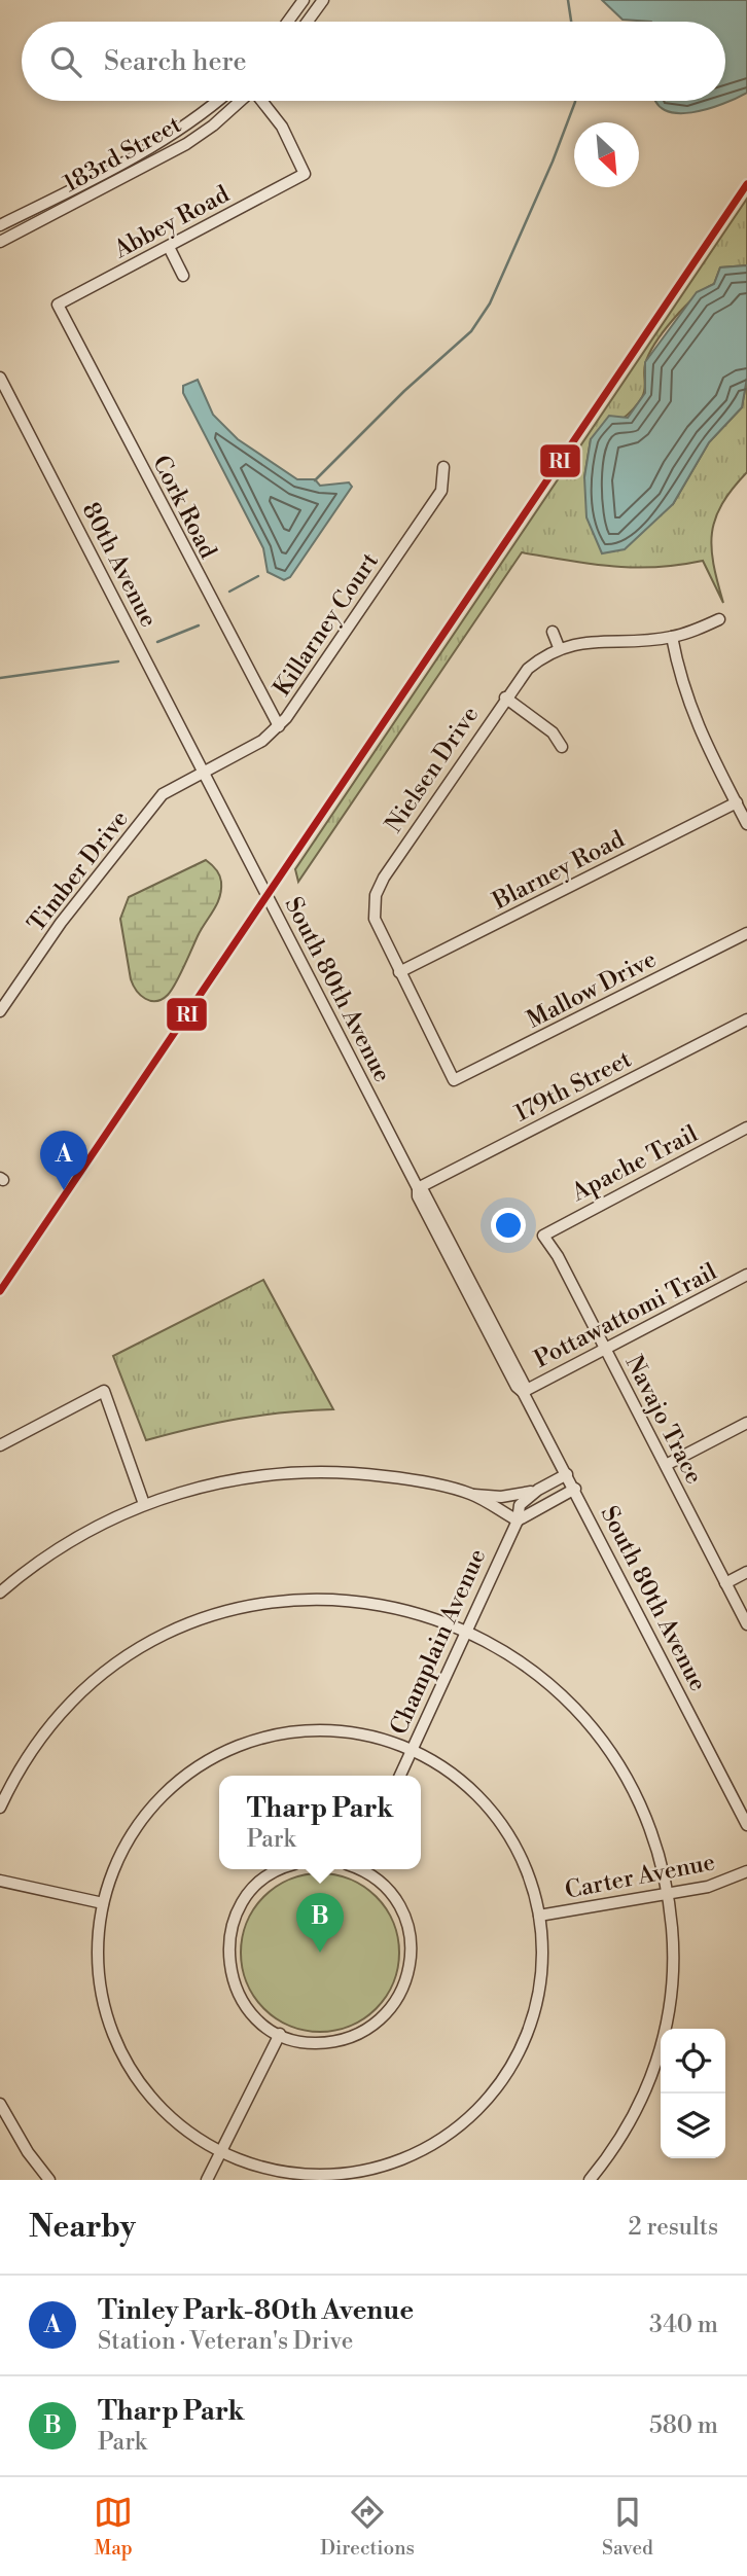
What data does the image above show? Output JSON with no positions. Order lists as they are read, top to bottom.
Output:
{
  "streets": {
    "street": [
      "183rd Street",
      "Abbey Road",
      "Cork Road",
      "80th Avenue",
      "Killarney Court",
      "Nielsen Drive",
      "Blarney Road",
      "Timber Drive",
      "South 80th Avenue",
      "Mallow Drive",
      "179th Street",
      "Apache Trail",
      "Pottawattomi Trail",
      "Navajo Trace",
      "Champlain Avenue",
      "Carter Avenue"
    ]
  },
  "crossings": [
    ["Abbey Road", "Cork Road"],
    ["Cork Road", "Killarney Court"],
    ["80th Avenue", "Killarney Court"],
    ["80th Avenue", "Timber Drive"],
    ["80th Avenue", "South 80th Avenue"],
    ["Killarney Court", "Timber Drive"],
    ["Killarney Court", "South 80th Avenue"],
    ["Nielsen Drive", "Blarney Road"],
    ["Nielsen Drive", "Mallow Drive"],
    ["Timber Drive", "South 80th Avenue"],
    ["South 80th Avenue", "179th Street"],
    ["South 80th Avenue", "Pottawattomi Trail"],
    ["South 80th Avenue", "Champlain Avenue"],
    ["Apache Trail", "Navajo Trace"],
    ["Pottawattomi Trail", "Navajo Trace"]
  ],
  "lines": ["transit line RI"],
  "north": "bottom right",
  "page": {
    "search": "Search here",
    "pins": ["A", "B"],
    "popup": ["Tharp Park", "Park"],
    "heading": ["Nearby", "2 results"],
    "list": [
      {
        "mark": "A",
        "name": "Tinley Park-80th Avenue",
        "note": "Station · Veteran's Drive",
        "value": "340 m"
      },
      {
        "mark": "B",
        "name": "Tharp Park",
        "note": "Park",
        "value": "580 m"
      }
    ],
    "nav": ["Map", "Directions", "Saved"]
  }
}
